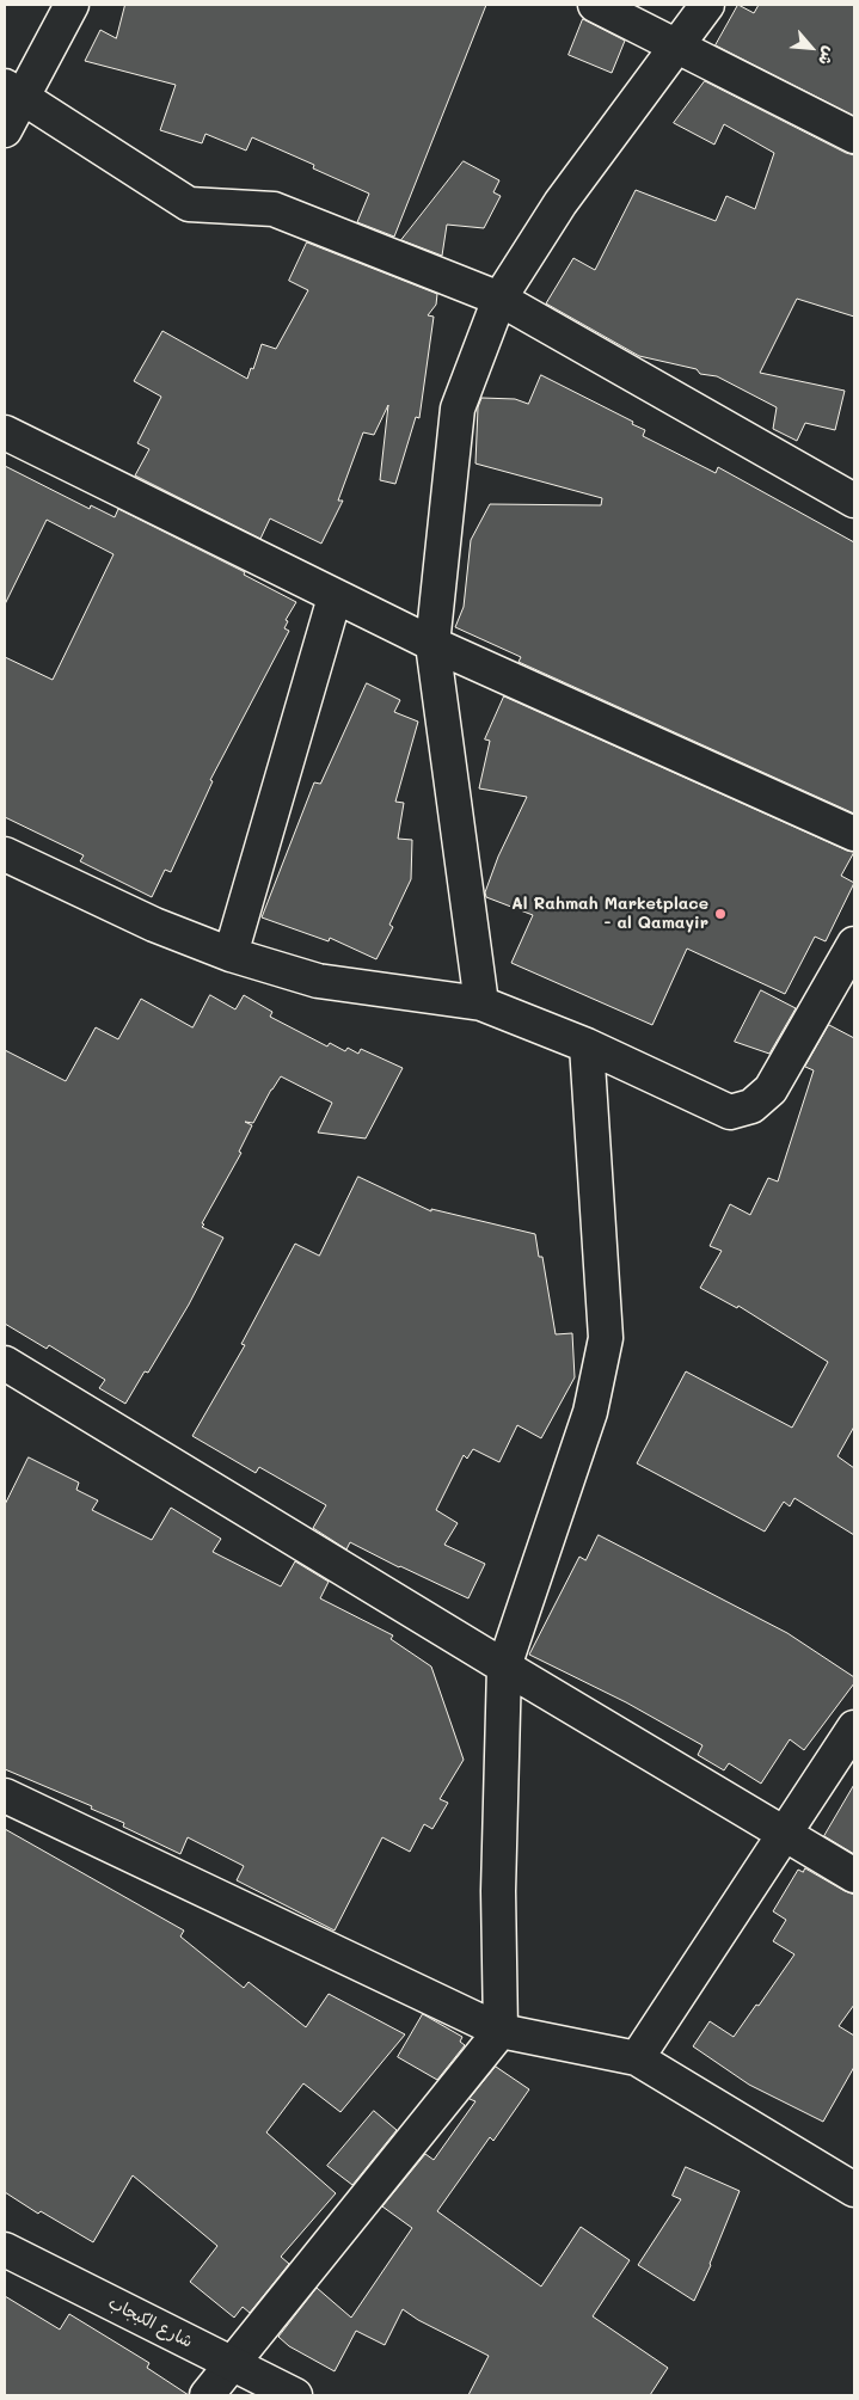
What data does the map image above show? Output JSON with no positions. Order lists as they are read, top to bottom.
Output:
{
  "streets": {
    "street": ["شارع الكبجاب"]
  },
  "places": ["Al Rahmah Marketplace - al Qamayir"],
  "north": "bottom right"
}
